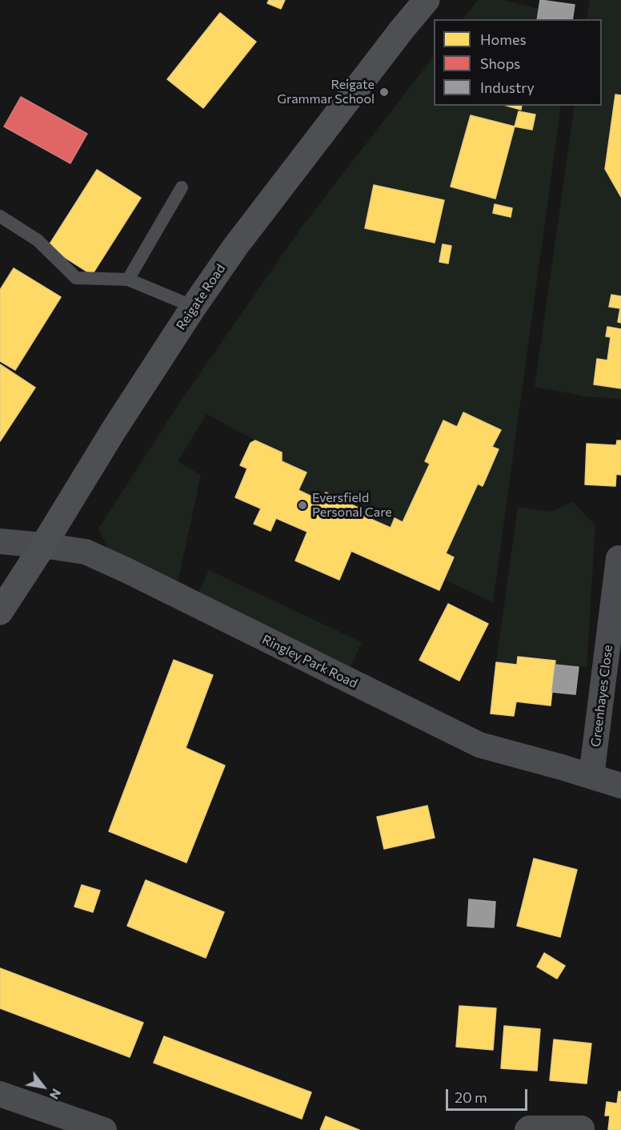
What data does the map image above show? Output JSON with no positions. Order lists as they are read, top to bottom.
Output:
{
  "streets": {
    "main road": ["Reigate Road"],
    "street": ["Ringley Park Road", "Greenhayes Close"]
  },
  "crossings": [
    ["Reigate Road", "Ringley Park Road"],
    ["Ringley Park Road", "Greenhayes Close"]
  ],
  "places": ["Reigate Grammar School", "Eversfield Personal Care"],
  "legend": ["Homes", "Shops", "Industry"],
  "scale_bar": "20 m",
  "north": "bottom right"
}
